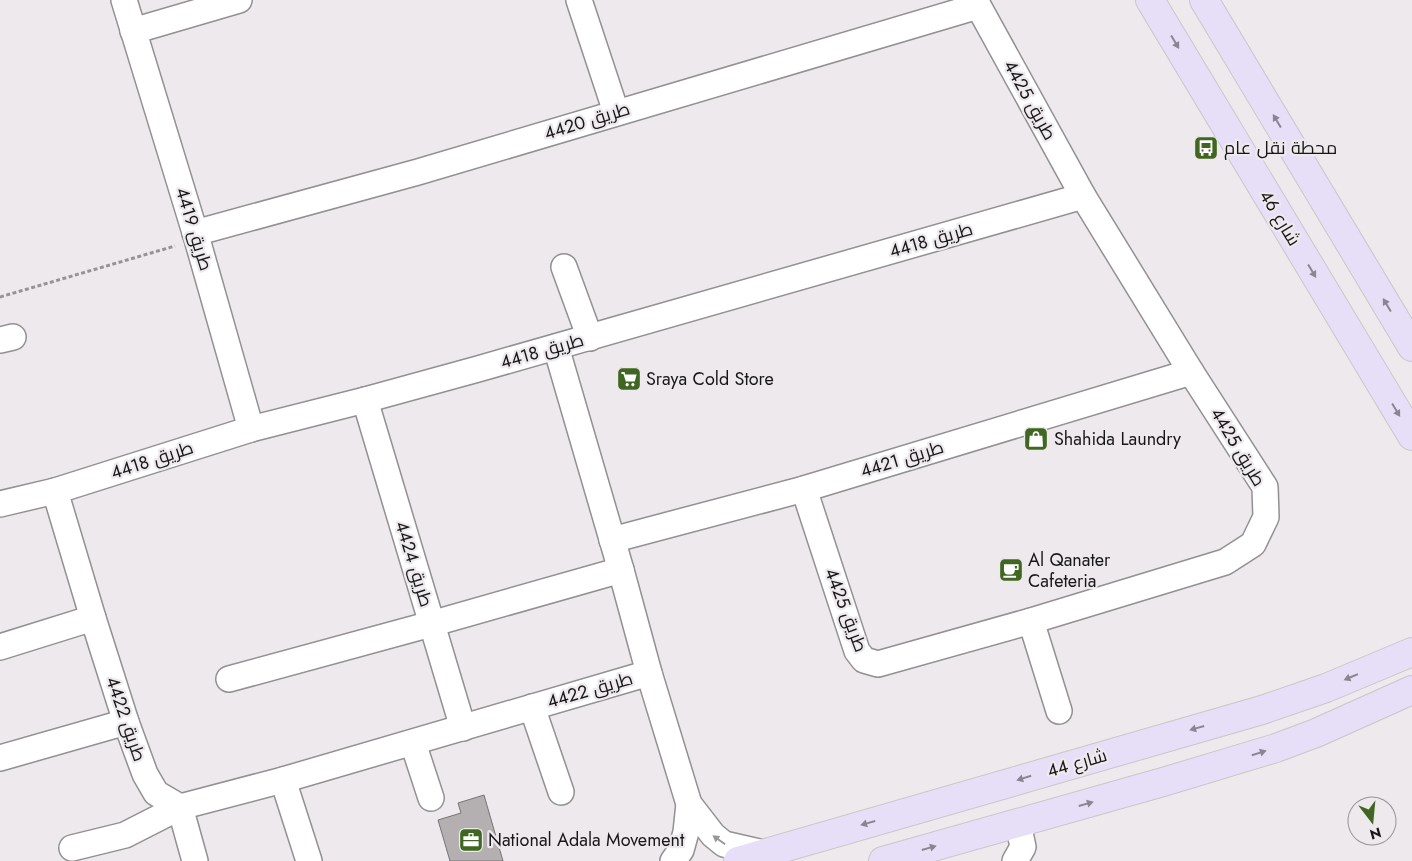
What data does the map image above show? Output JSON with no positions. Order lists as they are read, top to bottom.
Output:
{
  "streets": {
    "main road": ["شارع 46", "شارع 44"],
    "street": [
      "طريق 4425",
      "طريق 4420",
      "طريق 4419",
      "طريق 4418",
      "طريق 4421",
      "طريق 4424",
      "طريق 4422"
    ]
  },
  "crossings": [
    ["طريق 4425", "طريق 4420"],
    ["طريق 4425", "طريق 4418"],
    ["طريق 4425", "طريق 4421"],
    ["طريق 4420", "طريق 4419"],
    ["طريق 4419", "طريق 4418"],
    ["طريق 4418", "طريق 4424"],
    ["طريق 4418", "طريق 4422"],
    ["طريق 4424", "طريق 4422"]
  ],
  "places": {
    "bus stop": ["محطة نقل عام"],
    "supermarket": ["Sraya Cold Store"],
    "shop": ["Shahida Laundry"],
    "cafe": ["Al Qanater Cafeteria"],
    "office": ["National Adala Movement"]
  },
  "north": "bottom"
}
